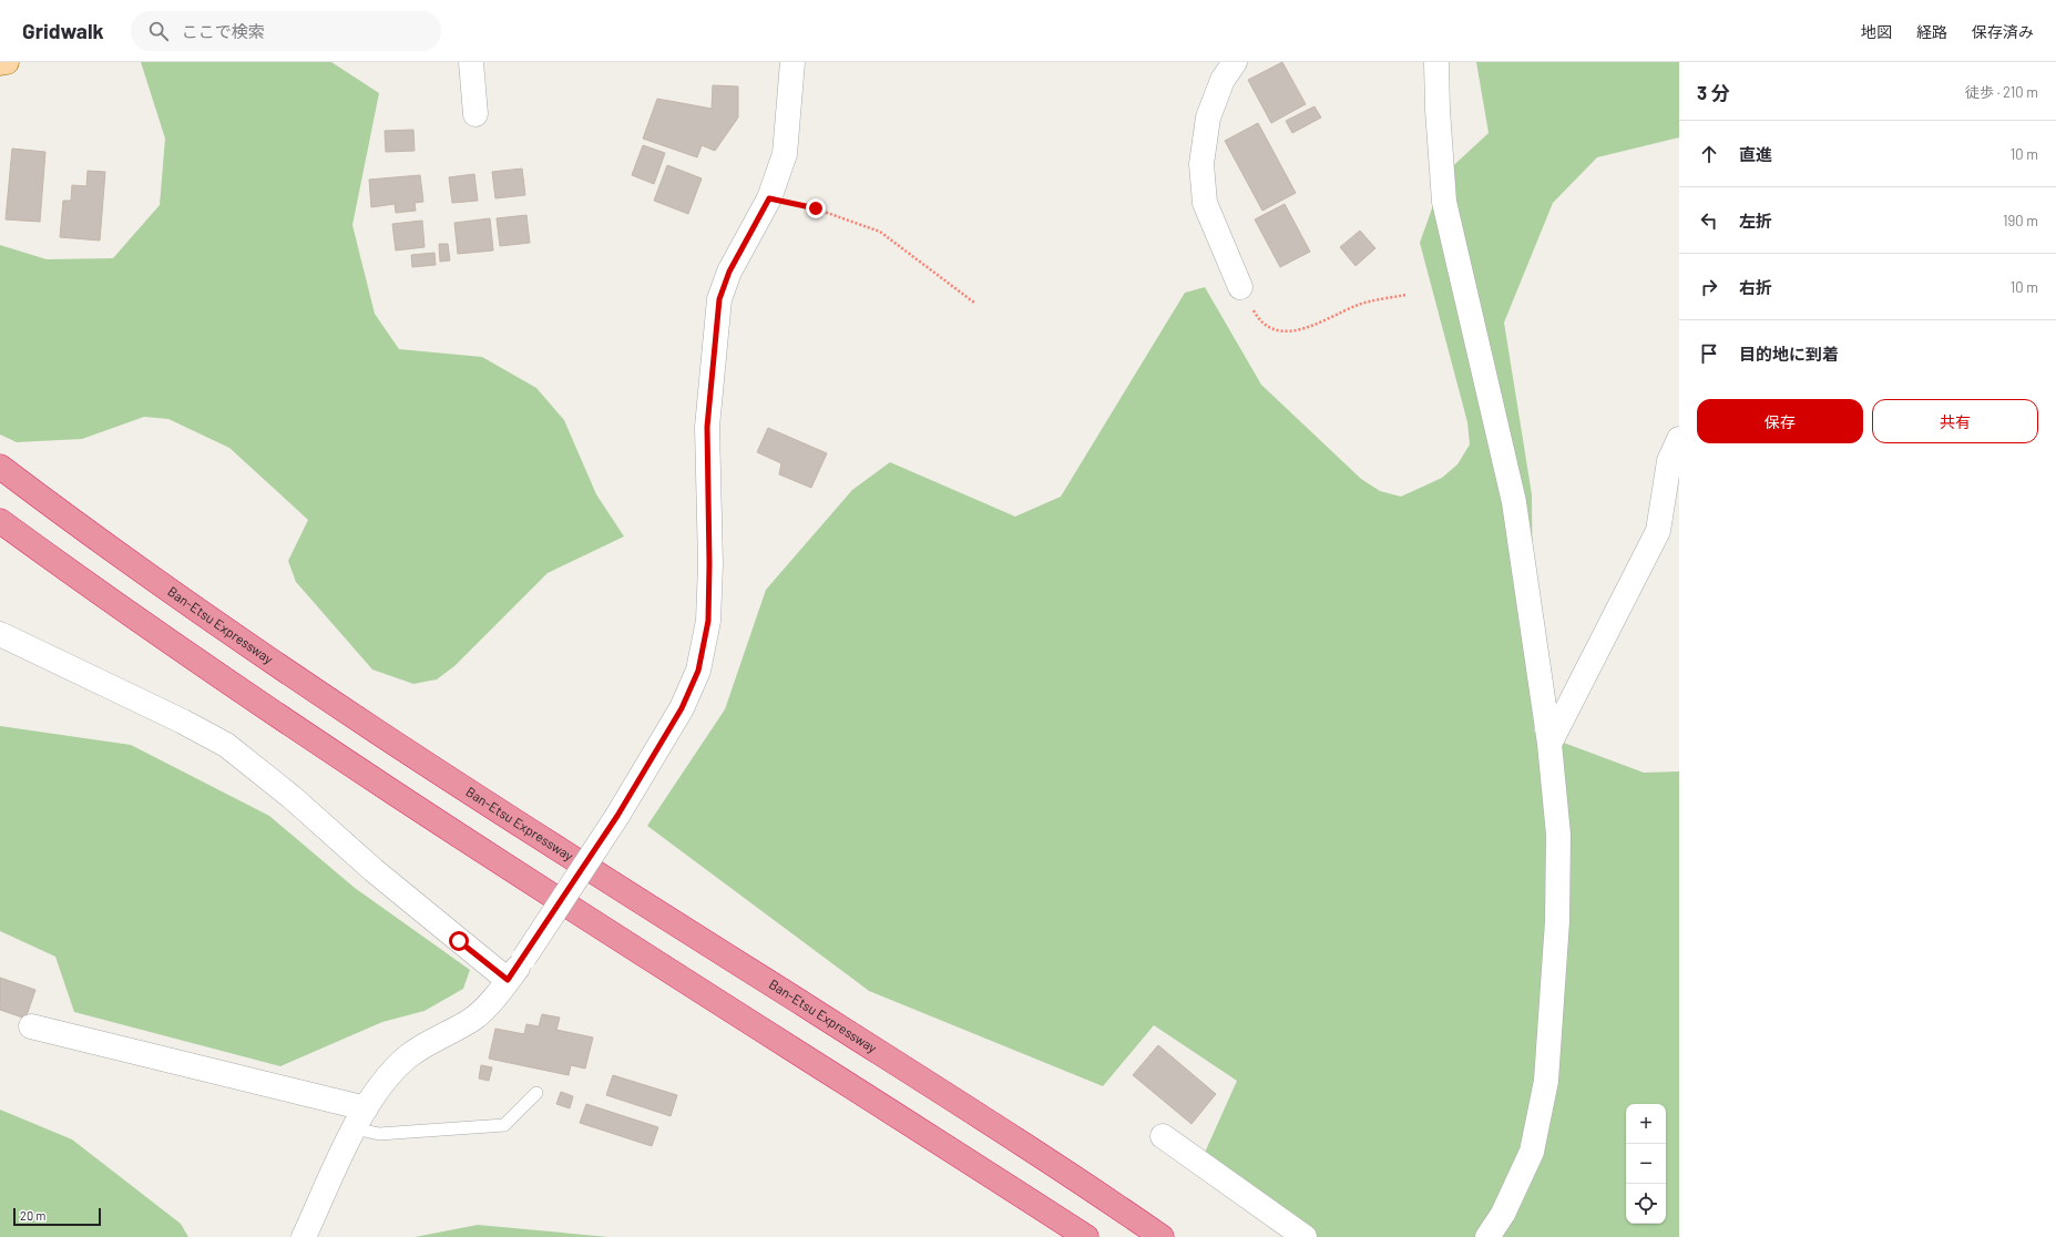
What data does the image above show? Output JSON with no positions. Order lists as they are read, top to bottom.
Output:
{
  "streets": {
    "highway": ["Ban-Etsu Expressway"]
  },
  "scale_bar": "20 m",
  "page": {
    "header": "Gridwalk",
    "search": "ここで検索",
    "nav": ["地図", "経路", "保存済み"],
    "heading": ["3 分", "徒歩 · 210 m"],
    "list": [
      ["直進", "10 m"],
      ["左折", "190 m"],
      ["右折", "10 m"],
      "目的地に到着"
    ],
    "buttons": ["保存", "共有"],
    "map_buttons": ["+", "−"],
    "scale": "20 m"
  }
}
